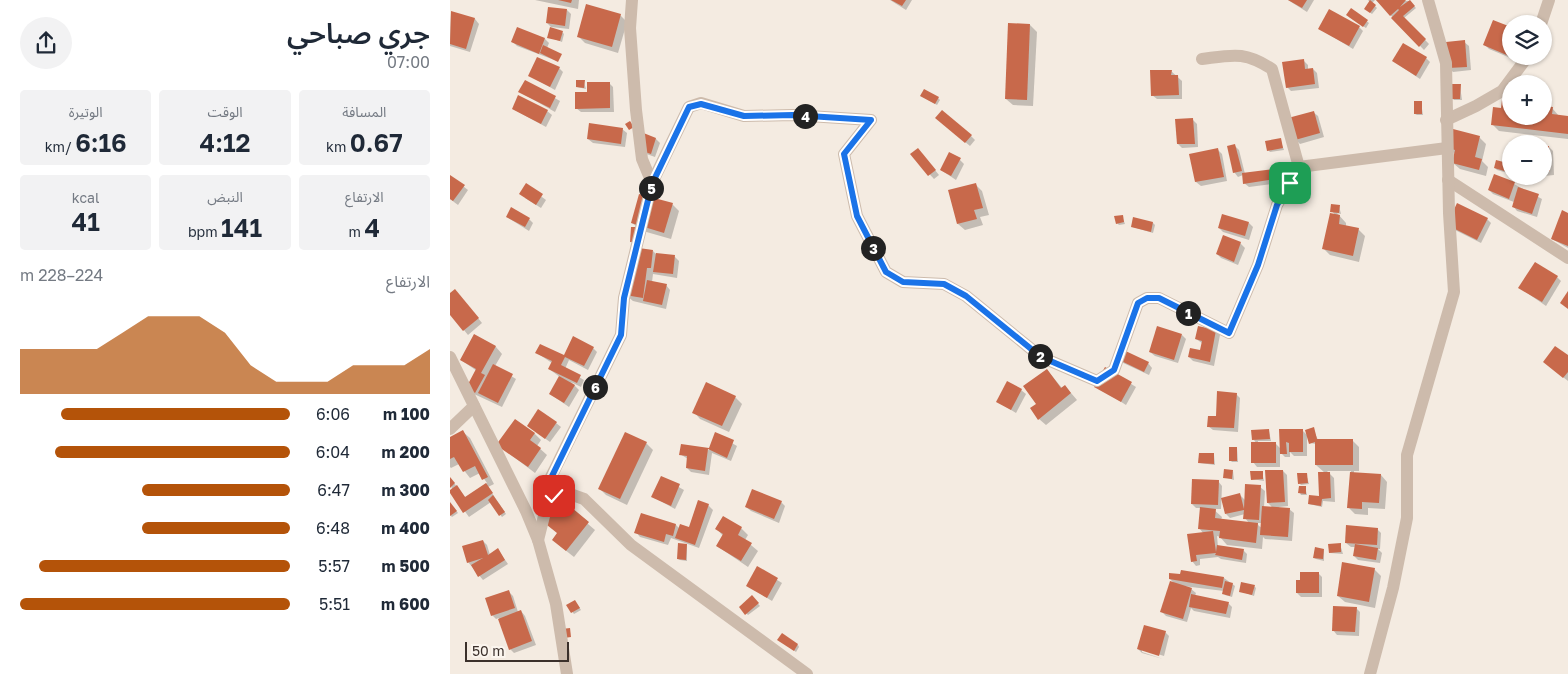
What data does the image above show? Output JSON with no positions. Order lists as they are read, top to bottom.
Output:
{
  "scale_bar": "50 m",
  "page": {
    "heading": ["جري صباحي", "07:00"],
    "map_buttons": ["+", "−"],
    "stats": [
      ["المسافة", "0.67 km"],
      ["الوقت", "4:12"],
      ["الوتيرة", "6:16 /km"],
      ["الارتفاع", "4 m"],
      ["النبض", "141 bpm"],
      ["kcal", "41"]
    ],
    "pins": [
      "4",
      "5",
      "3",
      "1",
      "2",
      "6"
    ],
    "chart": ["الارتفاع", "224–228 m"],
    "list": [
      {
        "name": "100 m",
        "note": "6:06"
      },
      {
        "name": "200 m",
        "note": "6:04"
      },
      {
        "name": "300 m",
        "note": "6:47"
      },
      {
        "name": "400 m",
        "note": "6:48"
      },
      {
        "name": "500 m",
        "note": "5:57"
      },
      {
        "name": "600 m",
        "note": "5:51"
      }
    ],
    "scale": "50 m"
  }
}
